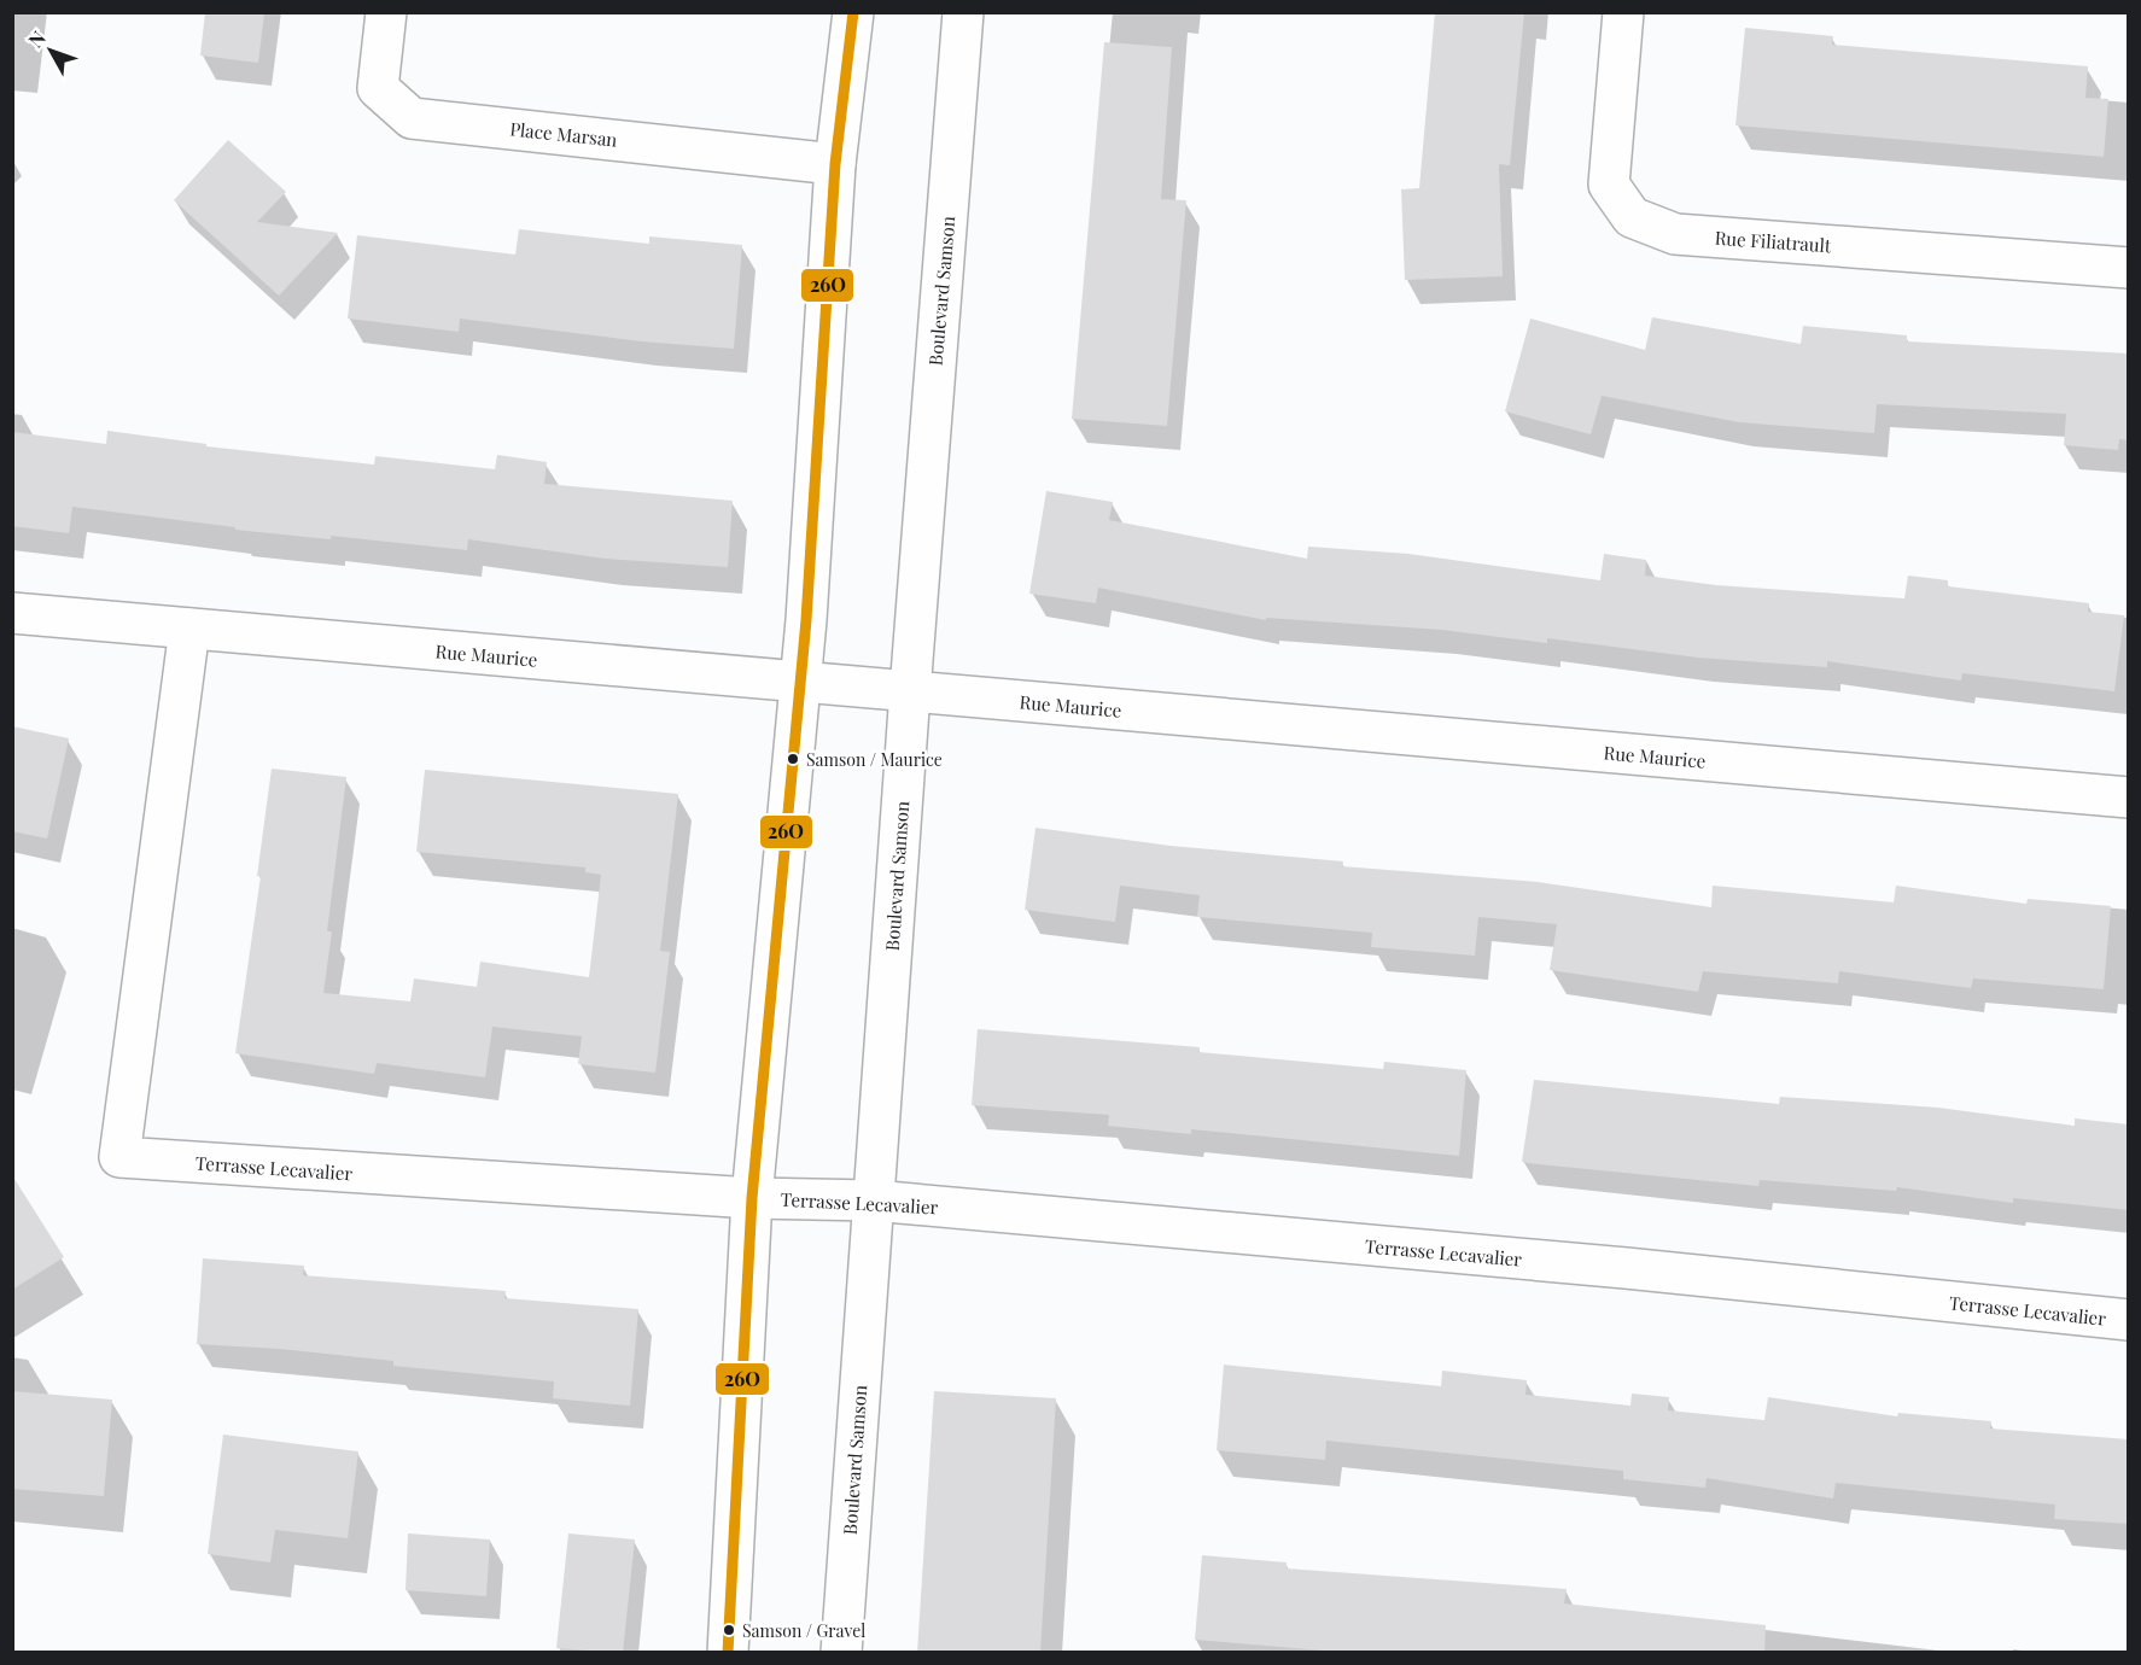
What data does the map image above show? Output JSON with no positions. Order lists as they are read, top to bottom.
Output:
{
  "streets": {
    "street": [
      "Place Marsan",
      "Rue Filiatrault",
      "Boulevard Samson",
      "Rue Maurice",
      "Terrasse Lecavalier"
    ]
  },
  "crossings": [
    ["Boulevard Samson", "Rue Maurice"],
    ["Boulevard Samson", "Terrasse Lecavalier"],
    ["Rue Maurice", "Terrasse Lecavalier"]
  ],
  "places": ["Samson / Maurice", "Samson / Gravel"],
  "lines": ["transit line 26O"],
  "north": "top left"
}
